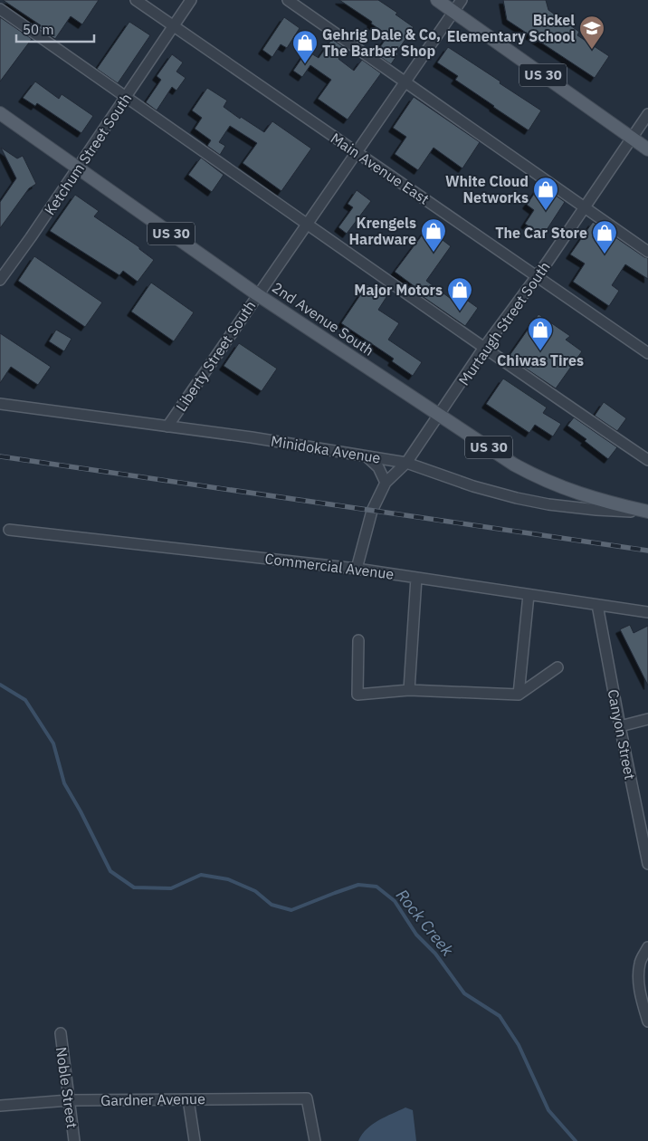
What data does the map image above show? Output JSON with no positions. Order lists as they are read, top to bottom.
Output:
{
  "streets": {
    "main road": ["US 30", "2nd Avenue South"],
    "street": [
      "Ketchum Street South",
      "Main Avenue East",
      "Murtaugh Street South",
      "Liberty Street South",
      "Minidoka Avenue",
      "Commercial Avenue",
      "Canyon Street",
      "Noble Street",
      "Gardner Avenue"
    ]
  },
  "crossings": [
    ["US 30", "Murtaugh Street South"],
    ["US 30", "Liberty Street South"],
    ["Ketchum Street South", "Main Avenue East"],
    ["Ketchum Street South", "2nd Avenue South"],
    ["Main Avenue East", "Murtaugh Street South"],
    ["Main Avenue East", "Liberty Street South"],
    ["2nd Avenue South", "Murtaugh Street South"],
    ["2nd Avenue South", "Liberty Street South"],
    ["2nd Avenue South", "Minidoka Avenue"],
    ["Murtaugh Street South", "Minidoka Avenue"],
    ["Liberty Street South", "Minidoka Avenue"],
    ["Commercial Avenue", "Canyon Street"],
    ["Noble Street", "Gardner Avenue"]
  ],
  "water": ["Rock Creek"],
  "places": {
    "school or university": ["Bickel Elementary School"],
    "shop": [
      "Gehrig Dale & Co, The Barber Shop",
      "White Cloud Networks",
      "Krengels Hardware",
      "The Car Store",
      "Major Motors",
      "Chiwas Tires"
    ]
  },
  "scale_bar": "50 m"
}
